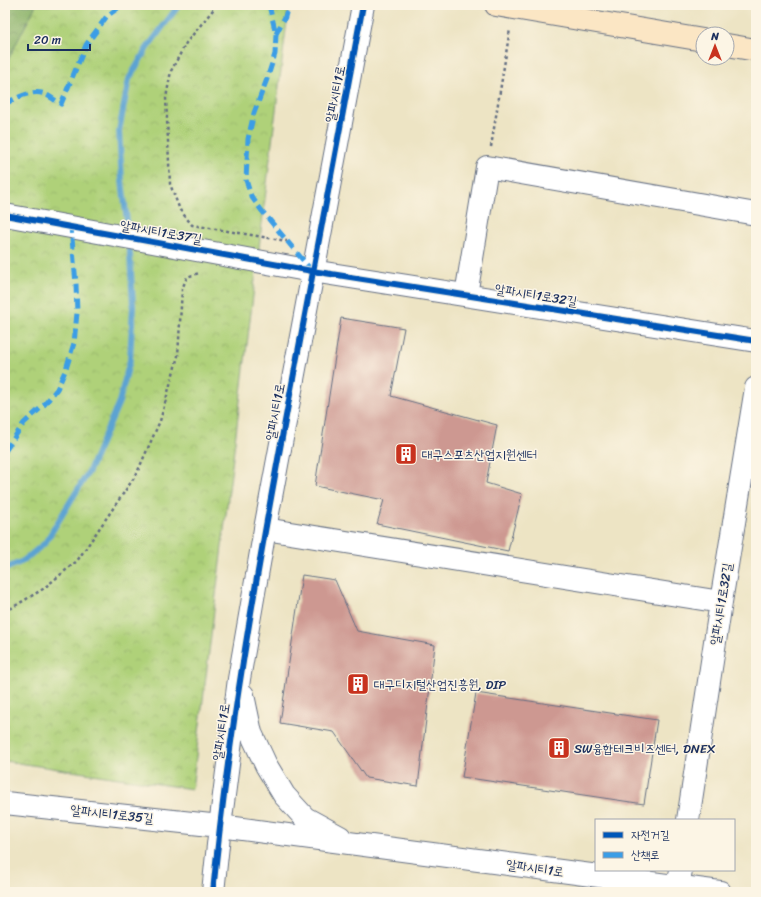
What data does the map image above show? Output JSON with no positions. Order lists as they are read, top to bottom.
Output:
{
  "streets": {
    "street": [
      "알파시티1로",
      "알파시티1로37길",
      "알파시티1로32길",
      "알파시티1로35길"
    ]
  },
  "crossings": [
    ["알파시티1로", "알파시티1로37길"],
    ["알파시티1로", "알파시티1로32길"],
    ["알파시티1로", "알파시티1로35길"],
    ["알파시티1로37길", "알파시티1로32길"]
  ],
  "places": {
    "building": ["대구스포츠산업지원센터", "대구디지털산업진흥원, DIP", "SW융합테크비즈센터, DNEX"]
  },
  "legend": ["자전거길", "산책로"],
  "scale_bar": "20 m",
  "north": "top"
}
